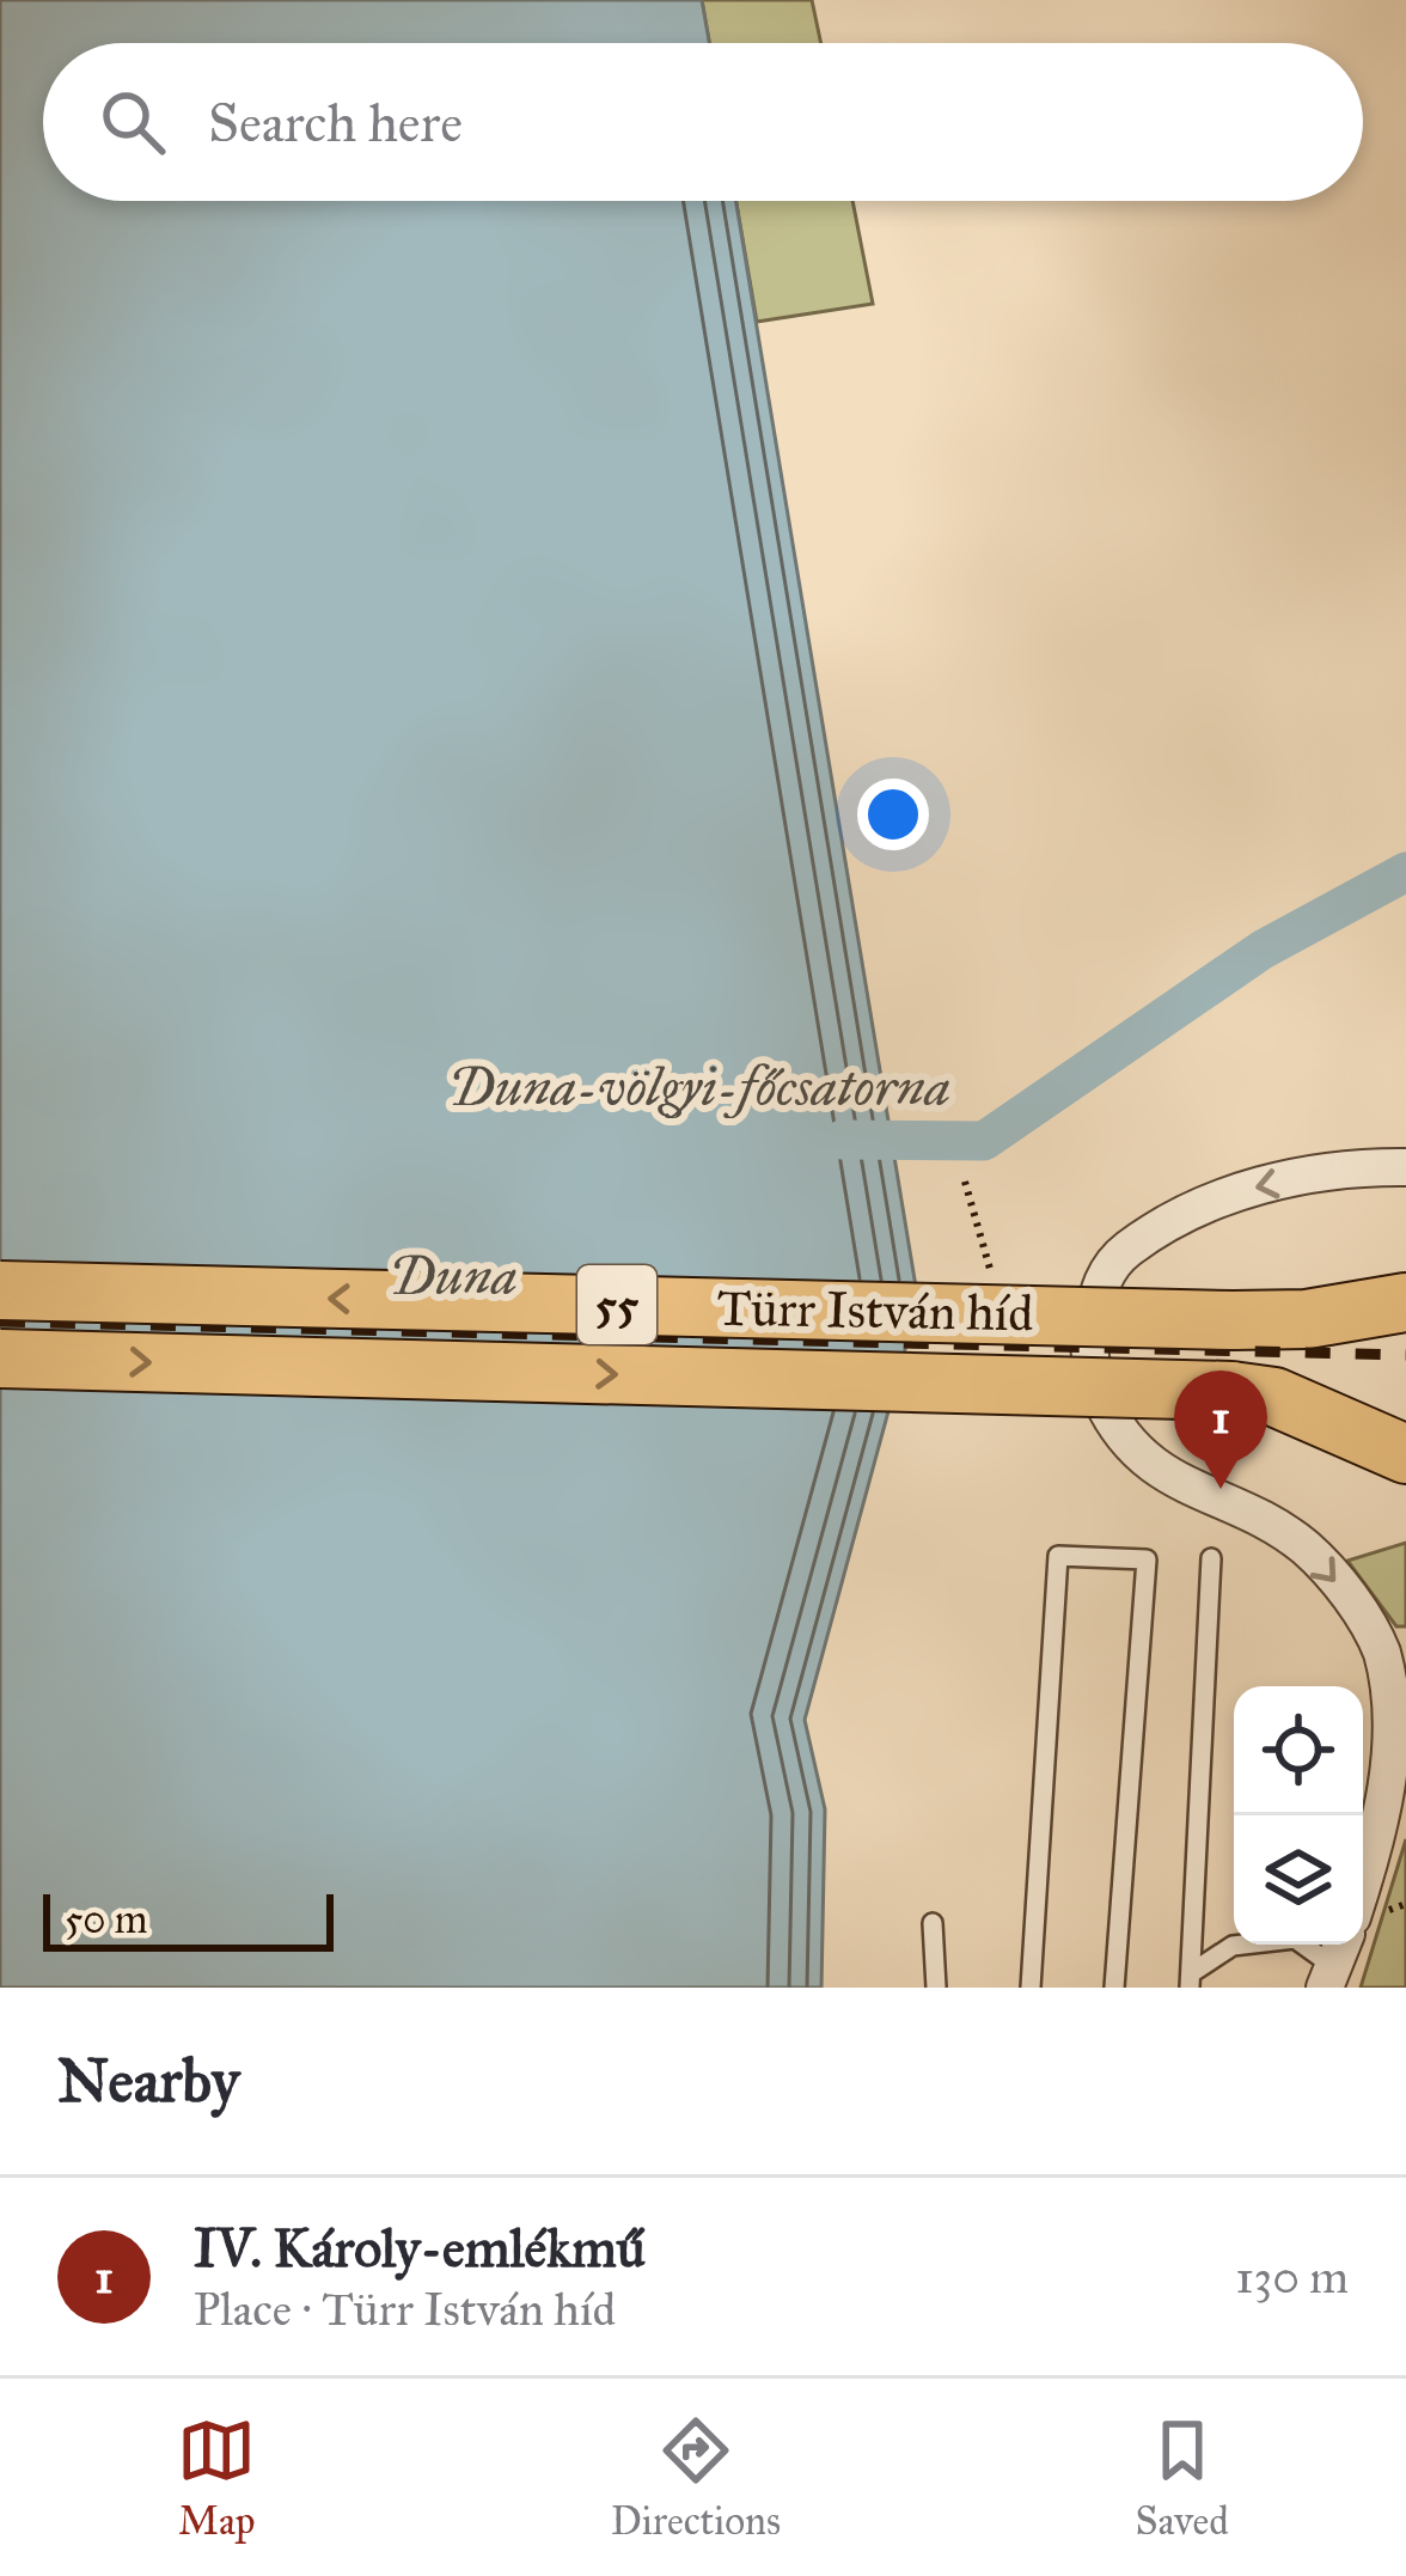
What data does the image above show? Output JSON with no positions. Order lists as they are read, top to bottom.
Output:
{
  "streets": {
    "main road": ["55", "Türr István híd"]
  },
  "water": ["Duna-völgyi-főcsatorna", "Duna"],
  "scale_bar": "50 m",
  "page": {
    "search": "Search here",
    "pins": "1",
    "scale": "50 m",
    "heading": "Nearby",
    "list": [
      {
        "mark": "1",
        "name": "IV. Károly-emlékmű",
        "note": "Place · Türr István híd",
        "value": "130 m"
      }
    ],
    "nav": ["Map", "Directions", "Saved"]
  }
}
